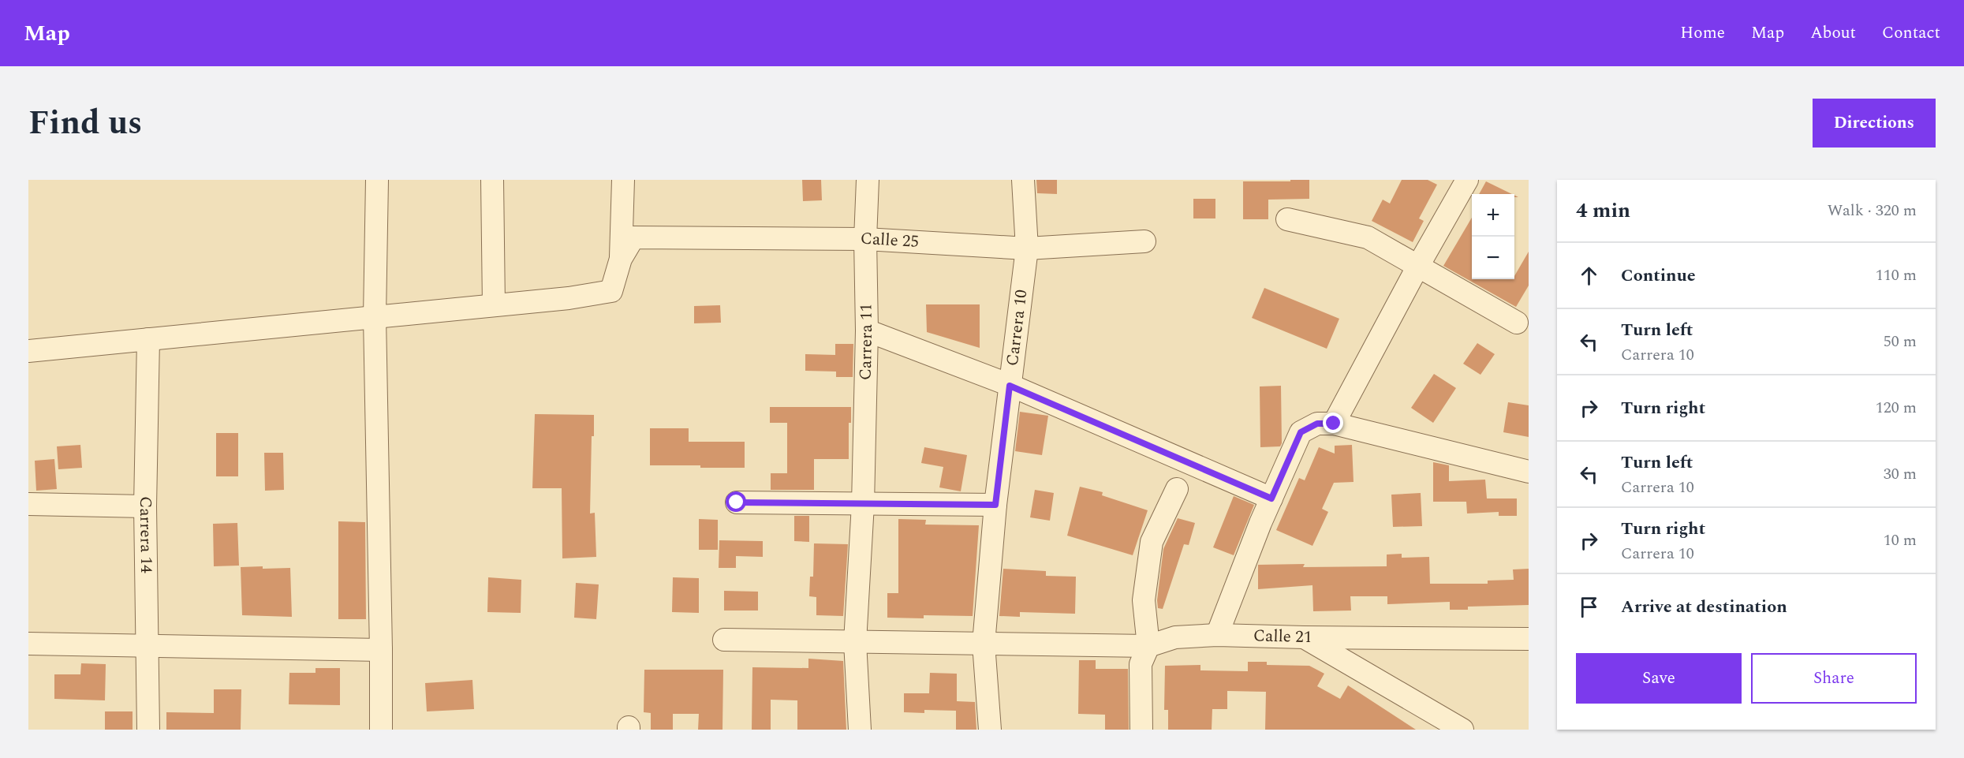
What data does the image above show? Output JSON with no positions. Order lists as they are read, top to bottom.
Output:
{
  "streets": {
    "street": [
      "Calle 25",
      "Carrera 10",
      "Carrera 11",
      "Carrera 14",
      "Calle 21"
    ]
  },
  "crossings": [
    ["Calle 25", "Carrera 10"],
    ["Calle 25", "Carrera 11"],
    ["Carrera 10", "Calle 21"],
    ["Carrera 11", "Calle 21"]
  ],
  "page": {
    "header": "Map",
    "nav": [
      "Home",
      "Map",
      "About",
      "Contact"
    ],
    "title": "Find us",
    "buttons": [
      "Directions",
      ["Save", "Share"]
    ],
    "heading": ["4 min", "Walk · 320 m"],
    "map_buttons": ["+", "−"],
    "list": [
      ["Continue", "110 m"],
      ["Turn left", "Carrera 10", "50 m"],
      ["Turn right", "120 m"],
      ["Turn left", "Carrera 10", "30 m"],
      ["Turn right", "Carrera 10", "10 m"],
      "Arrive at destination"
    ]
  }
}
